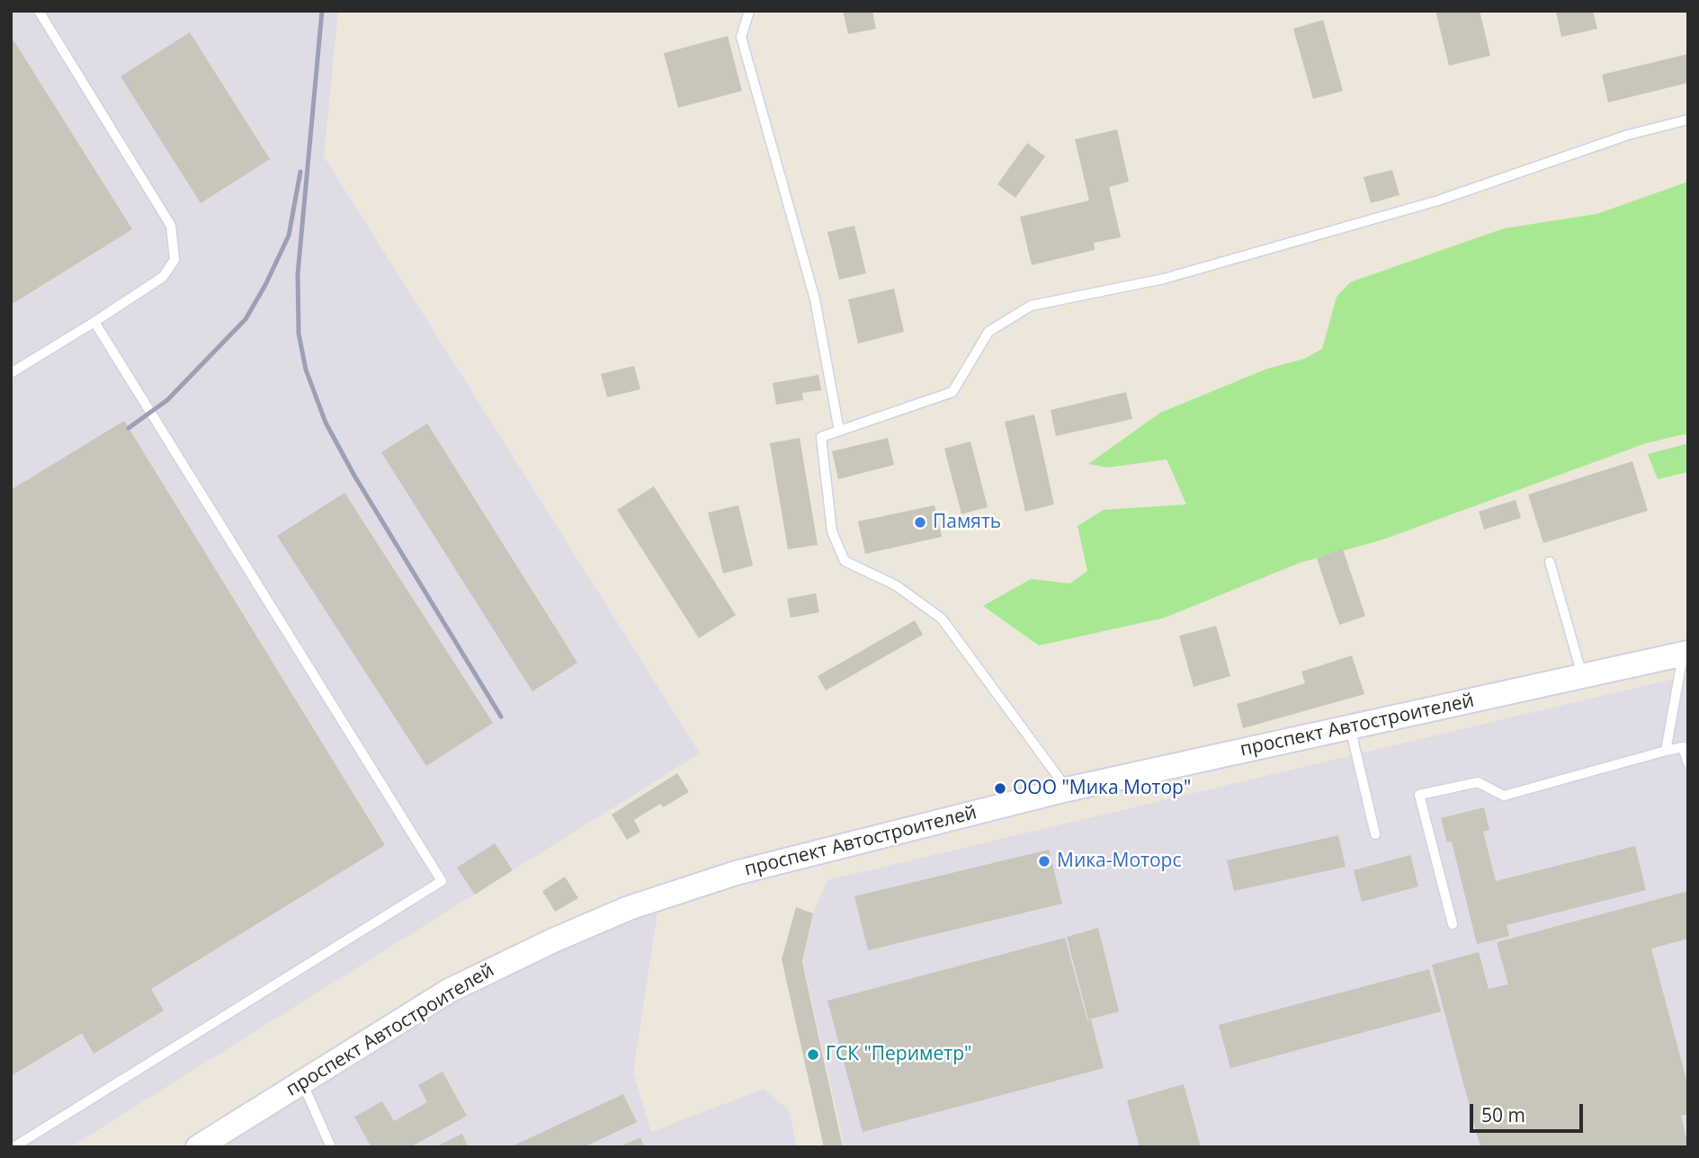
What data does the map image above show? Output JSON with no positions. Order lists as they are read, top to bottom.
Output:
{
  "streets": {
    "main road": ["проспект Автостроителей"]
  },
  "places": [
    "Память",
    "ООО \"Мика Мотор\"",
    "Мика-Моторс",
    "ГСК \"Периметр\""
  ],
  "scale_bar": "50 m"
}
